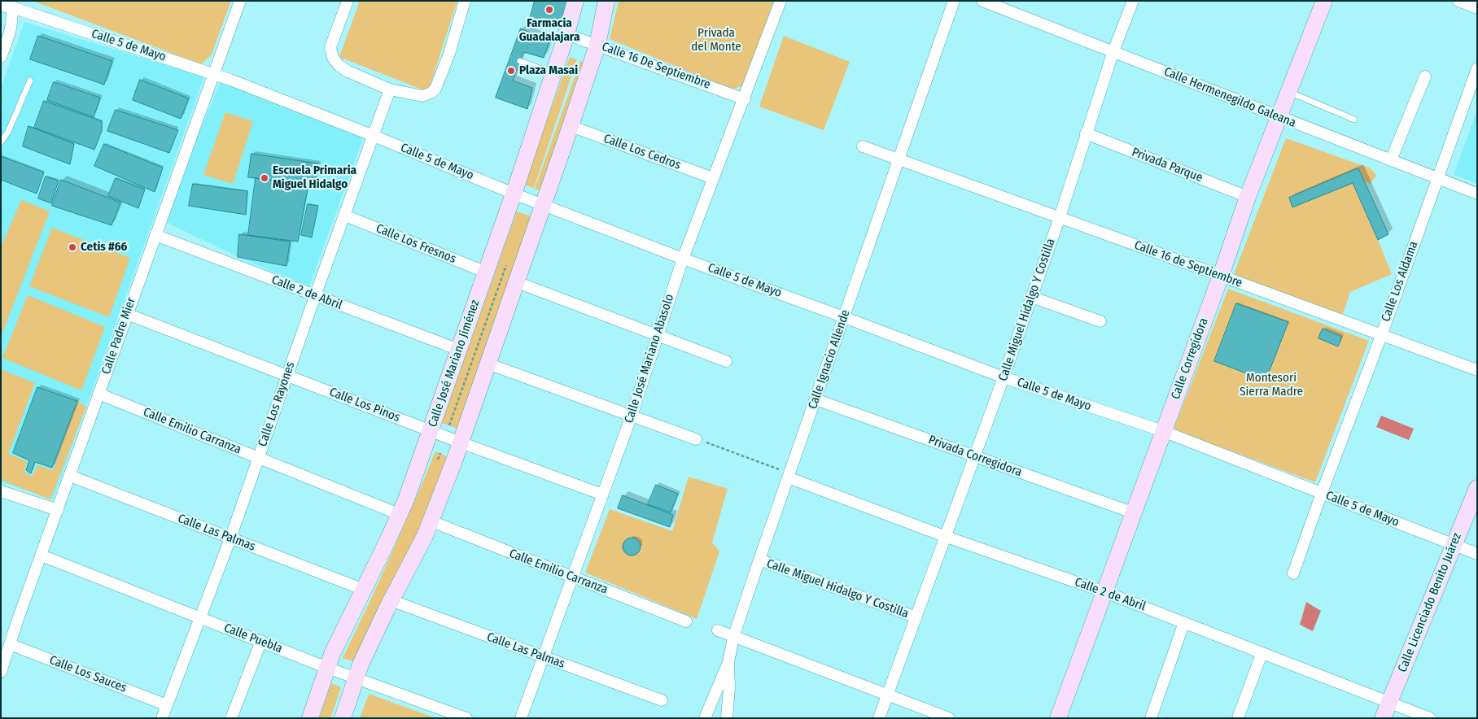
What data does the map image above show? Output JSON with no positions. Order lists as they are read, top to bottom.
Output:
{
  "streets": {
    "street": [
      "Calle 5 de Mayo",
      "Calle 16 De Septiembre",
      "Calle Hermenegildo Galeana",
      "Calle Los Cedros",
      "Privada Parque",
      "Calle Los Fresnos",
      "Calle 16 de Septiembre",
      "Calle Los Aldama",
      "Calle 2 de Abril",
      "Calle Miguel Hidalgo Y Costilla",
      "Calle Padre Mier",
      "Calle José Mariano Abasolo",
      "Calle Corregidora",
      "Calle Ignacio Allende",
      "Calle José Mariano Jiménez",
      "Calle Los Rayones",
      "Calle Los Pinos",
      "Calle Emilio Carranza",
      "Privada Corregidora",
      "Calle Las Palmas",
      "Calle Licenciado Benito Juárez",
      "Calle Puebla",
      "Calle Los Sauces"
    ]
  },
  "crossings": [
    ["Calle 5 de Mayo", "Calle Los Aldama"],
    ["Calle 5 de Mayo", "Calle Miguel Hidalgo Y Costilla"],
    ["Calle 5 de Mayo", "Calle Padre Mier"],
    ["Calle 5 de Mayo", "Calle José Mariano Abasolo"],
    ["Calle 5 de Mayo", "Calle Corregidora"],
    ["Calle 5 de Mayo", "Calle Ignacio Allende"],
    ["Calle 5 de Mayo", "Calle José Mariano Jiménez"],
    ["Calle 5 de Mayo", "Calle Los Rayones"],
    ["Calle 5 de Mayo", "Calle Licenciado Benito Juárez"],
    ["Calle 16 De Septiembre", "Calle José Mariano Abasolo"],
    ["Calle 16 De Septiembre", "Calle José Mariano Jiménez"],
    ["Calle Hermenegildo Galeana", "Calle Los Aldama"],
    ["Calle Hermenegildo Galeana", "Calle Miguel Hidalgo Y Costilla"],
    ["Calle Hermenegildo Galeana", "Calle Corregidora"],
    ["Calle Los Cedros", "Calle José Mariano Abasolo"],
    ["Privada Parque", "Calle Miguel Hidalgo Y Costilla"],
    ["Privada Parque", "Calle Corregidora"],
    ["Calle Los Fresnos", "Calle José Mariano Jiménez"],
    ["Calle Los Fresnos", "Calle Los Rayones"],
    ["Calle 16 de Septiembre", "Calle Los Aldama"],
    ["Calle 16 de Septiembre", "Calle Miguel Hidalgo Y Costilla"],
    ["Calle 16 de Septiembre", "Calle Corregidora"],
    ["Calle 16 de Septiembre", "Calle Ignacio Allende"],
    ["Calle 2 de Abril", "Calle Miguel Hidalgo Y Costilla"],
    ["Calle 2 de Abril", "Calle Padre Mier"],
    ["Calle 2 de Abril", "Calle Corregidora"],
    ["Calle 2 de Abril", "Calle Ignacio Allende"],
    ["Calle 2 de Abril", "Calle José Mariano Jiménez"],
    ["Calle 2 de Abril", "Calle Los Rayones"],
    ["Calle 2 de Abril", "Calle Licenciado Benito Juárez"],
    ["Calle Miguel Hidalgo Y Costilla", "Calle Ignacio Allende"],
    ["Calle Miguel Hidalgo Y Costilla", "Privada Corregidora"],
    ["Calle Padre Mier", "Calle Los Pinos"],
    ["Calle Padre Mier", "Calle Emilio Carranza"],
    ["Calle Padre Mier", "Calle Las Palmas"],
    ["Calle Padre Mier", "Calle Puebla"],
    ["Calle Padre Mier", "Calle Los Sauces"],
    ["Calle José Mariano Abasolo", "Calle Los Pinos"],
    ["Calle José Mariano Abasolo", "Calle Emilio Carranza"],
    ["Calle José Mariano Abasolo", "Calle Las Palmas"],
    ["Calle Corregidora", "Privada Corregidora"],
    ["Calle Ignacio Allende", "Privada Corregidora"],
    ["Calle José Mariano Jiménez", "Calle Los Pinos"],
    ["Calle José Mariano Jiménez", "Calle Emilio Carranza"],
    ["Calle José Mariano Jiménez", "Calle Las Palmas"],
    ["Calle José Mariano Jiménez", "Calle Puebla"],
    ["Calle Los Rayones", "Calle Los Pinos"],
    ["Calle Los Rayones", "Calle Emilio Carranza"],
    ["Calle Los Rayones", "Calle Las Palmas"],
    ["Calle Los Rayones", "Calle Puebla"],
    ["Calle Los Rayones", "Calle Los Sauces"]
  ],
  "parks": ["Privada del Monte", "Montesori Sierra Madre"],
  "places": [
    "Farmacia Guadalajara",
    "Plaza Masai",
    "Escuela Primaria Miguel Hidalgo",
    "Cetis #66"
  ]
}
